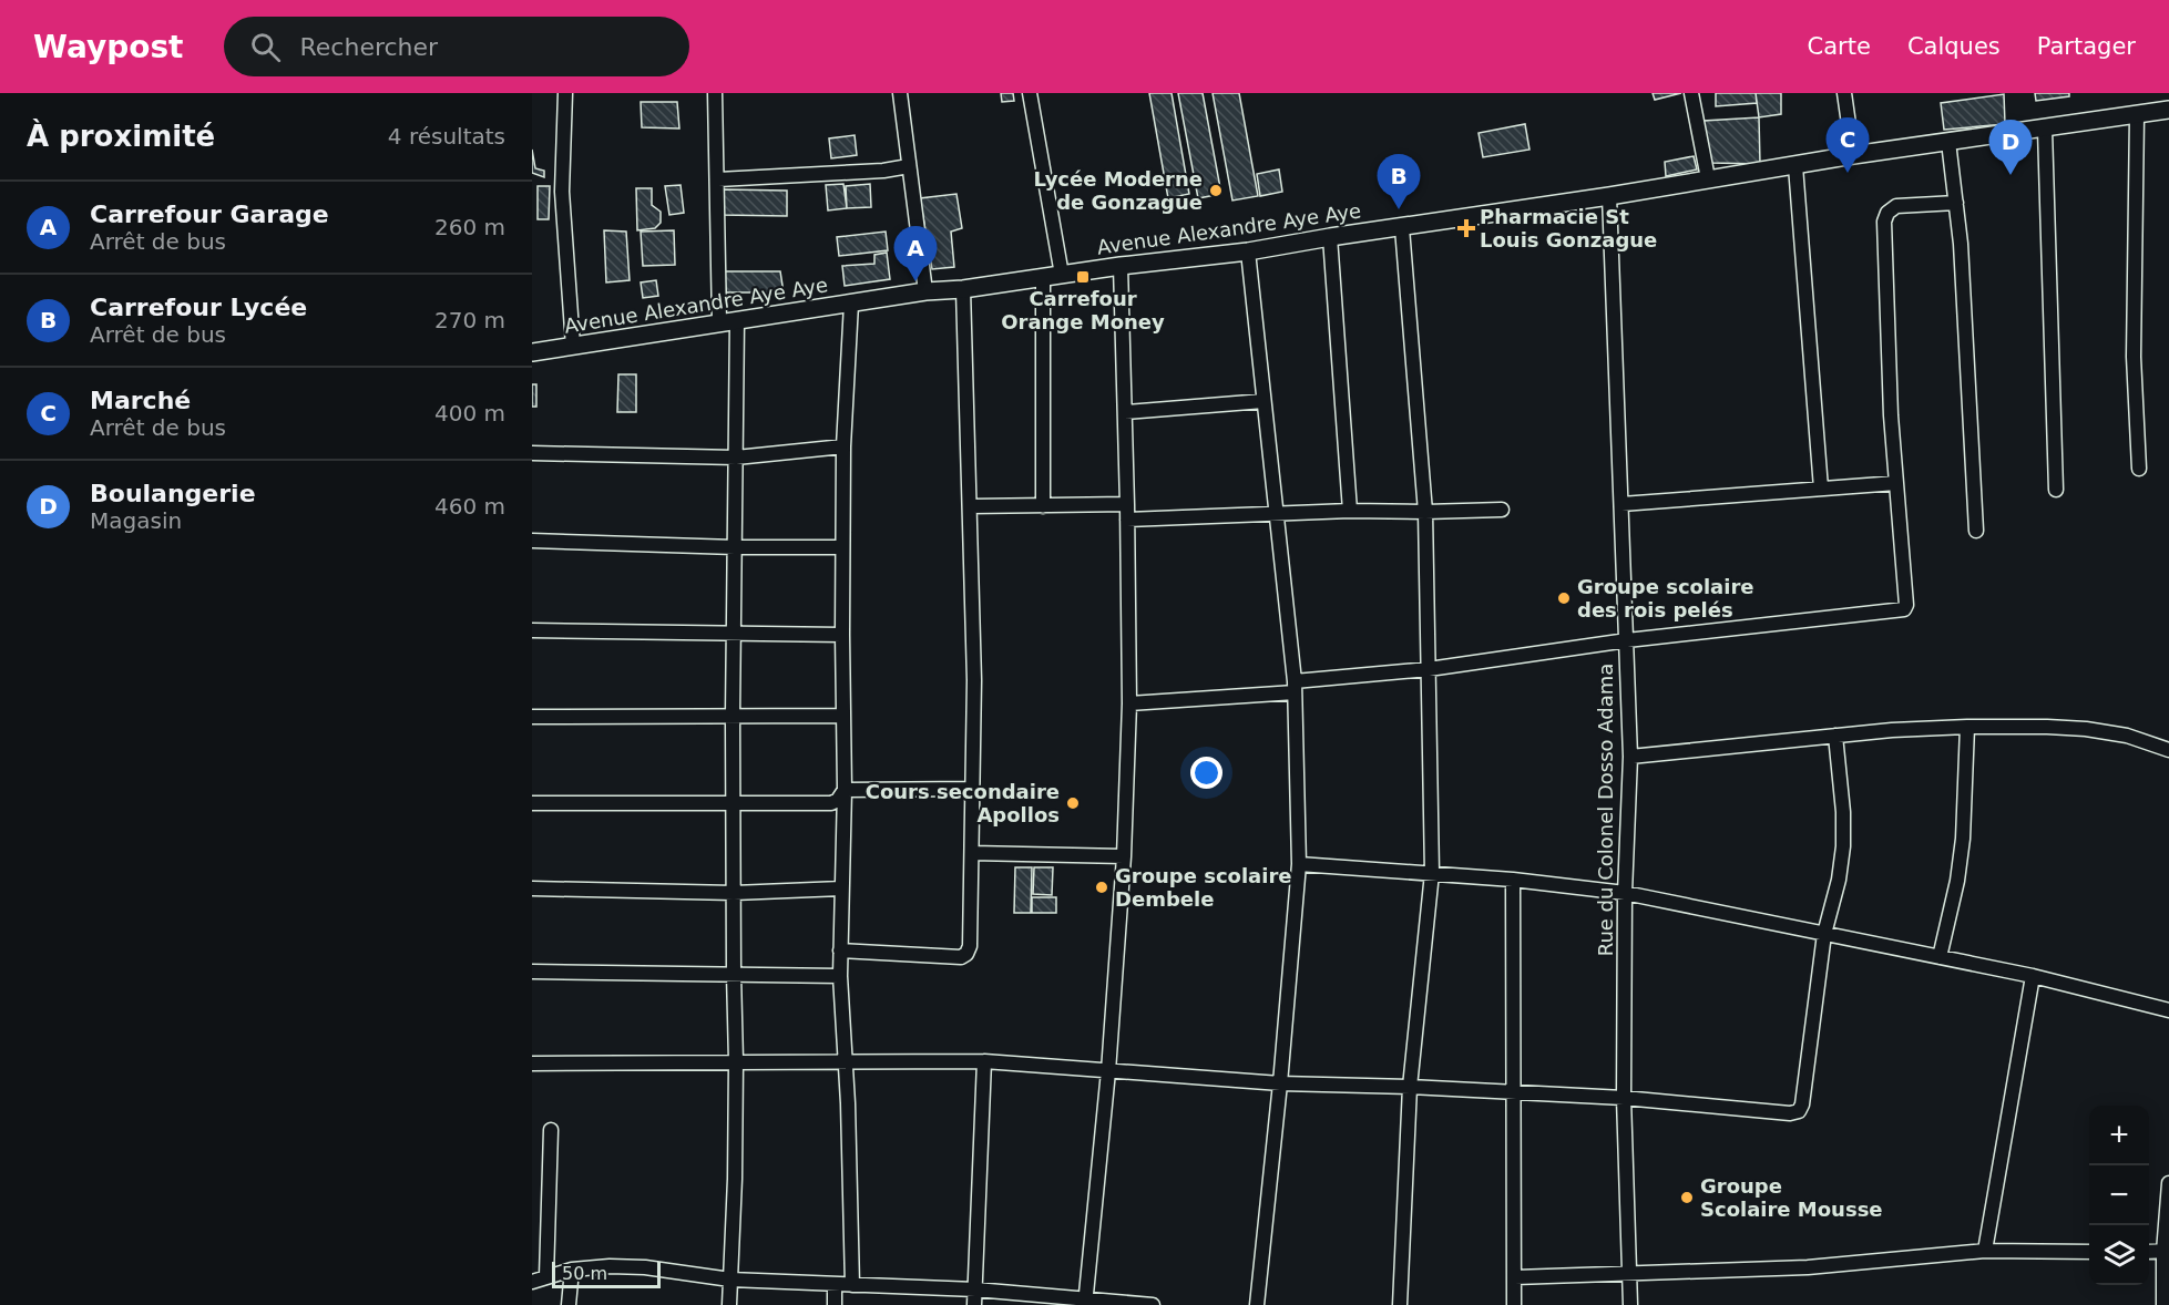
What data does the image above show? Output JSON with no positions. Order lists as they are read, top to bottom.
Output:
{
  "streets": {
    "street": ["Avenue Alexandre Aye Aye", "Rue du Colonel Dosso Adama"]
  },
  "crossings": [
    ["Avenue Alexandre Aye Aye", "Rue du Colonel Dosso Adama"]
  ],
  "places": {
    "other": [
      "Lycée Moderne de Gonzague",
      "Groupe scolaire des rois pelés",
      "Cours secondaire Apollos",
      "Groupe scolaire Dembele",
      "Groupe Scolaire Mousse"
    ],
    "health": ["Pharmacie St Louis Gonzague"],
    "transit": ["Carrefour Orange Money"]
  },
  "scale_bar": "50 m",
  "page": {
    "header": "Waypost",
    "search": "Rechercher",
    "nav": ["Carte", "Calques", "Partager"],
    "heading": ["À proximité", "4 résultats"],
    "pins": [
      "C",
      "D",
      "B",
      "A"
    ],
    "list": [
      {
        "mark": "A",
        "name": "Carrefour Garage",
        "note": "Arrêt de bus",
        "value": "260 m"
      },
      {
        "mark": "B",
        "name": "Carrefour Lycée",
        "note": "Arrêt de bus",
        "value": "270 m"
      },
      {
        "mark": "C",
        "name": "Marché",
        "note": "Arrêt de bus",
        "value": "400 m"
      },
      {
        "mark": "D",
        "name": "Boulangerie",
        "note": "Magasin",
        "value": "460 m"
      }
    ],
    "map_buttons": ["+", "−"],
    "scale": "50 m"
  }
}
